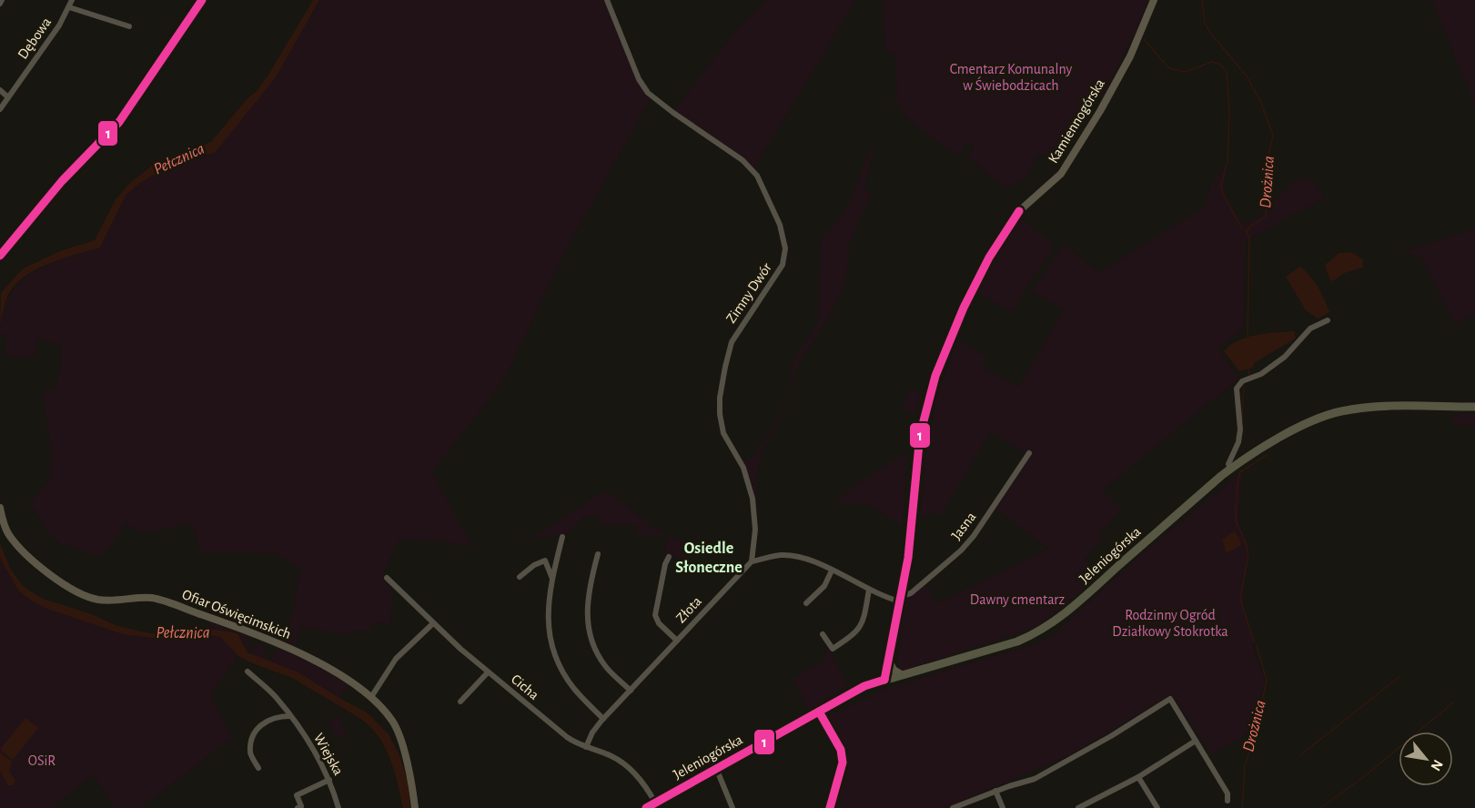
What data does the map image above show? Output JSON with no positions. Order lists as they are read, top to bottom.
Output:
{
  "streets": {
    "main road": ["Jeleniogórska"],
    "street": [
      "Dębowa",
      "Kamiennogórska",
      "Zimny Dwór",
      "Jasna",
      "Złota",
      "Ofiar Oświęcimskich",
      "Cicha",
      "Wiejska"
    ]
  },
  "crossings": [
    ["Kamiennogórska", "Jasna"],
    ["Kamiennogórska", "Jeleniogórska"],
    ["Zimny Dwór", "Złota"],
    ["Jeleniogórska", "Cicha"],
    ["Złota", "Cicha"]
  ],
  "districts": ["Osiedle Słoneczne"],
  "water": ["Pełcznica", "Drożnica"],
  "parks": [
    "Cmentarz Komunalny w Świebodzicach",
    "Dawny cmentarz",
    "Rodzinny Ogród Działkowy Stokrotka",
    "OSiR"
  ],
  "lines": ["transit line 1"],
  "north": "bottom right"
}
